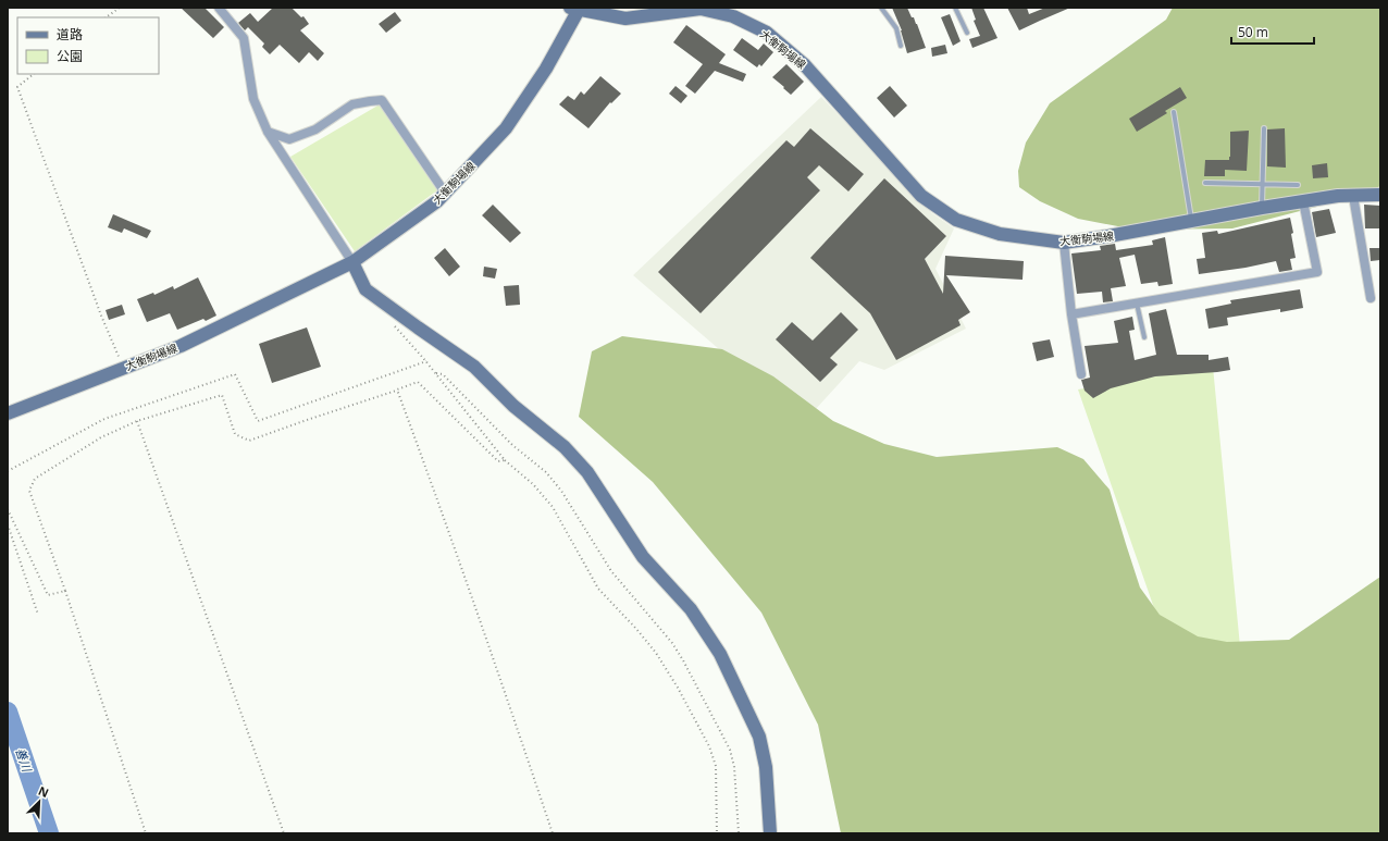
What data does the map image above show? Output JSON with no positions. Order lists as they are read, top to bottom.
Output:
{
  "streets": {
    "main road": ["大衡駒場線"]
  },
  "water": ["善川"],
  "legend": ["道路", "公園"],
  "scale_bar": "50 m",
  "north": "top right"
}
